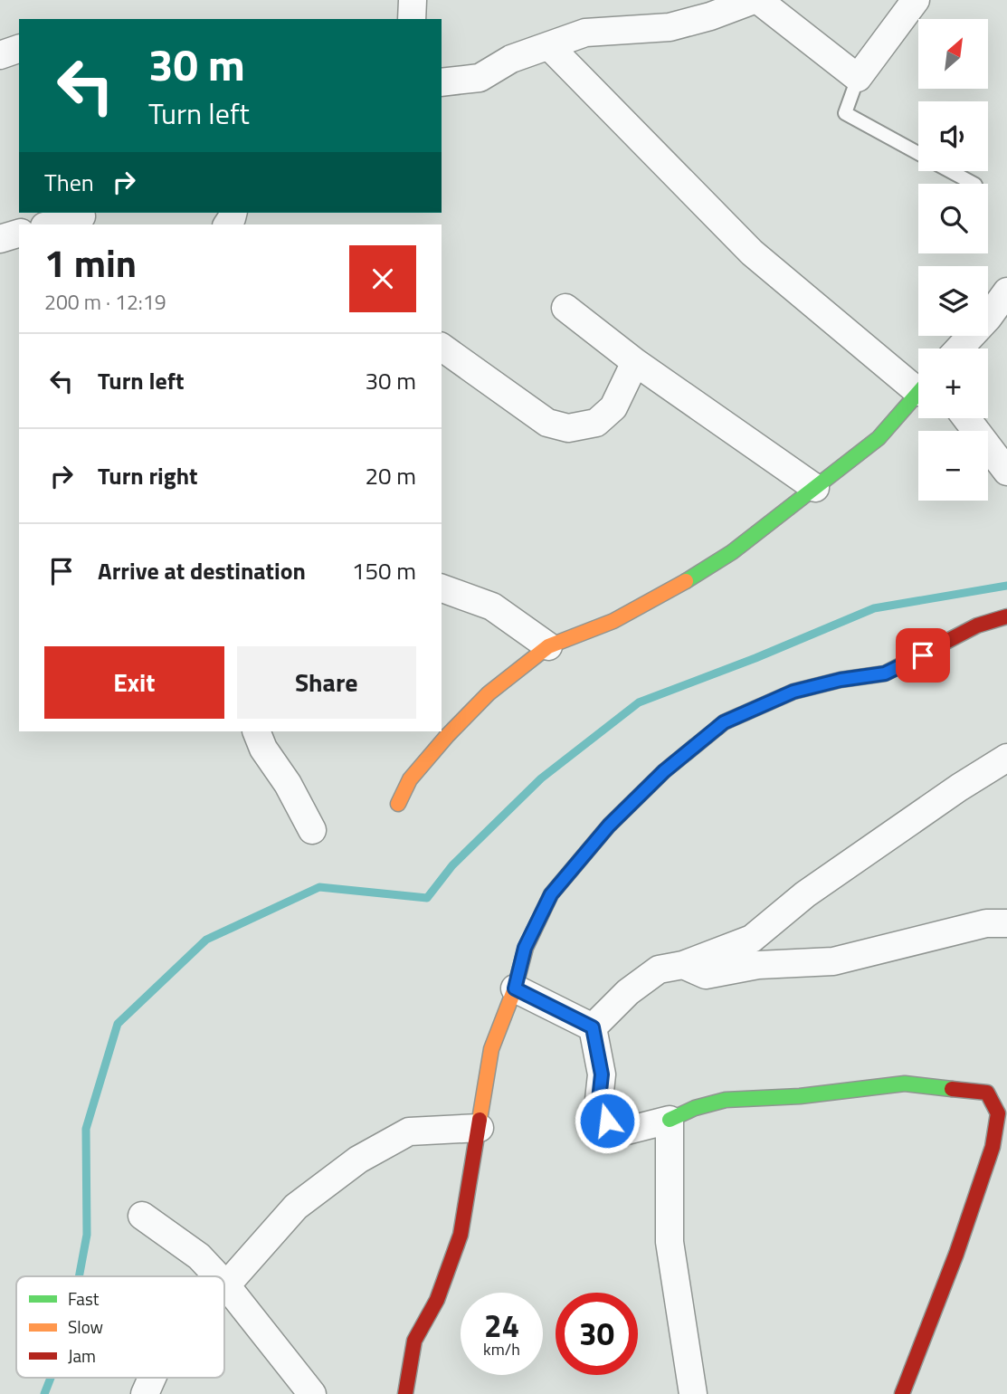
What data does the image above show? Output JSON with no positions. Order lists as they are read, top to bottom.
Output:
{
  "legend": ["Fast", "Slow", "Jam"],
  "north": "top right",
  "page": {
    "map_buttons": ["+", "−"],
    "turn": ["30 m", "Turn left"],
    "then": "Then",
    "heading": ["1 min", "200 m · 12:19"],
    "list": [
      {
        "name": "Turn left",
        "value": "30 m"
      },
      {
        "name": "Turn right",
        "value": "20 m"
      },
      {
        "name": "Arrive at destination",
        "value": "150 m"
      }
    ],
    "buttons": ["Exit", "Share"],
    "speed": "24 km/h",
    "limit": "30"
  }
}
